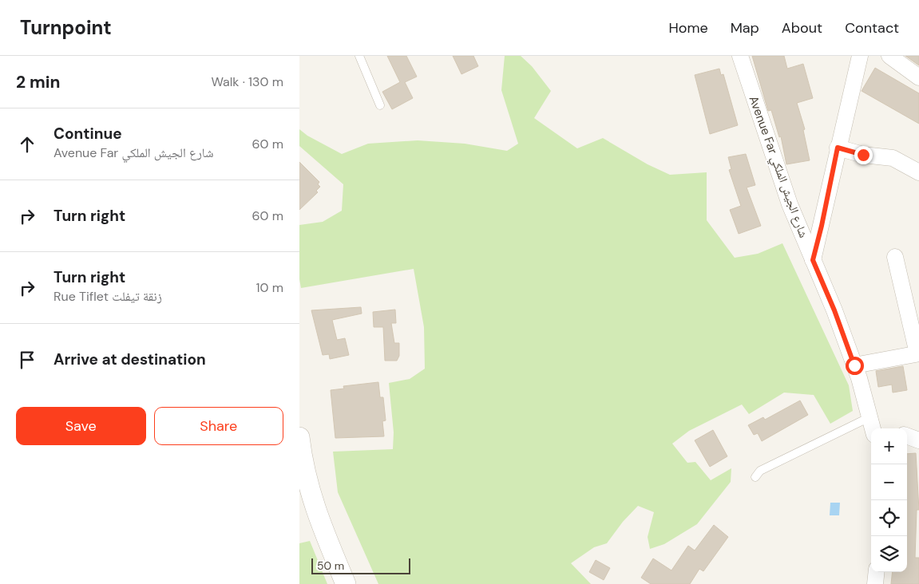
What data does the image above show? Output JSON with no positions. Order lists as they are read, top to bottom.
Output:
{
  "streets": {
    "street": ["Avenue Far شارع الجيش الملكي"]
  },
  "scale_bar": "50 m",
  "page": {
    "header": "Turnpoint",
    "nav": [
      "Home",
      "Map",
      "About",
      "Contact"
    ],
    "heading": ["2 min", "Walk · 130 m"],
    "list": [
      ["Continue", "Avenue Far شارع الجيش الملكي", "60 m"],
      ["Turn right", "60 m"],
      ["Turn right", "Rue Tiflet زنقة تيفلت", "10 m"],
      "Arrive at destination"
    ],
    "buttons": ["Save", "Share"],
    "map_buttons": ["+", "−"],
    "scale": "50 m"
  }
}
